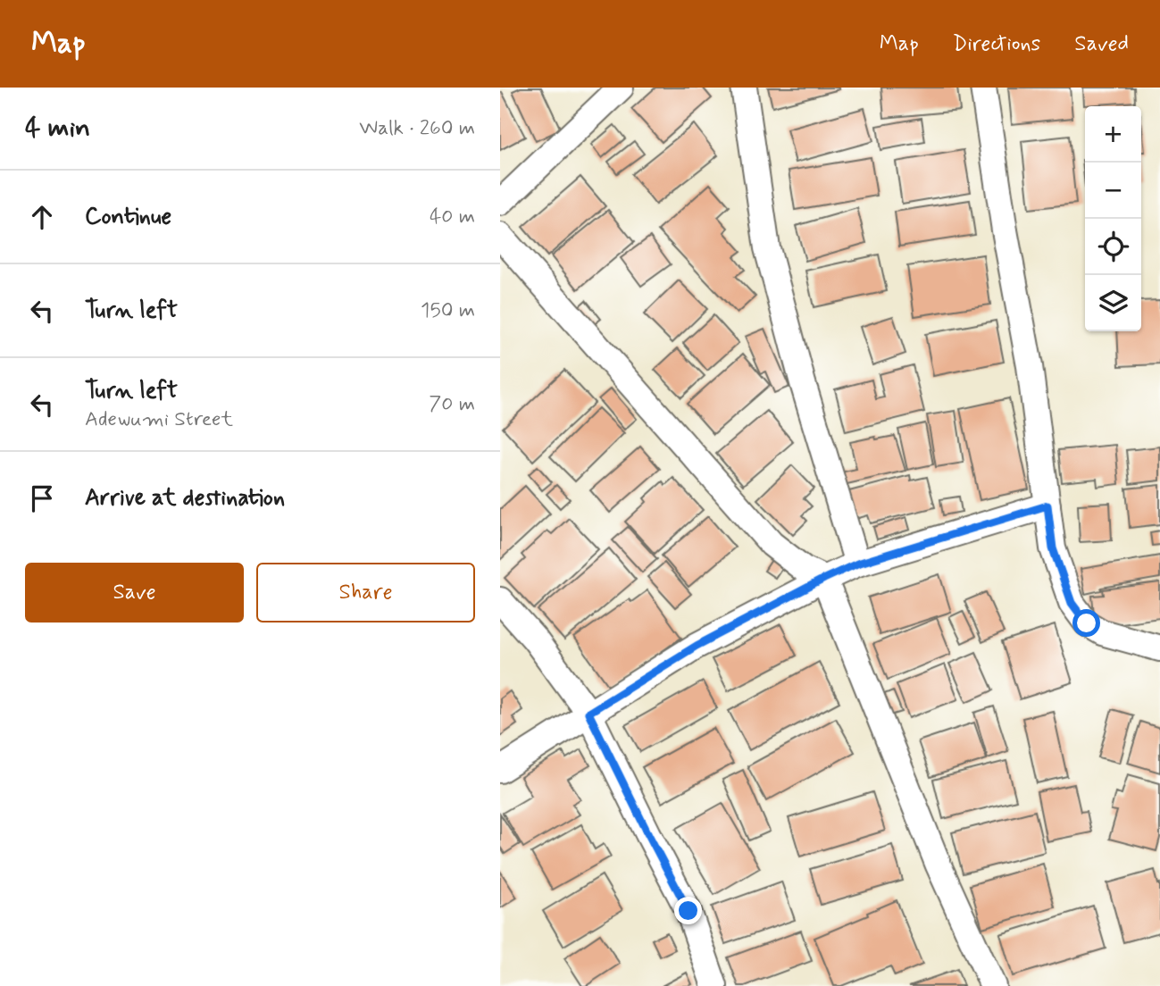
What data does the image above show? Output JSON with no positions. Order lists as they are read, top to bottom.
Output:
{
  "page": {
    "header": "Map",
    "nav": ["Map", "Directions", "Saved"],
    "heading": ["4 min", "Walk · 260 m"],
    "map_buttons": ["+", "−"],
    "list": [
      ["Continue", "40 m"],
      ["Turn left", "150 m"],
      ["Turn left", "Adewumi Street", "70 m"],
      "Arrive at destination"
    ],
    "buttons": ["Save", "Share"]
  }
}
